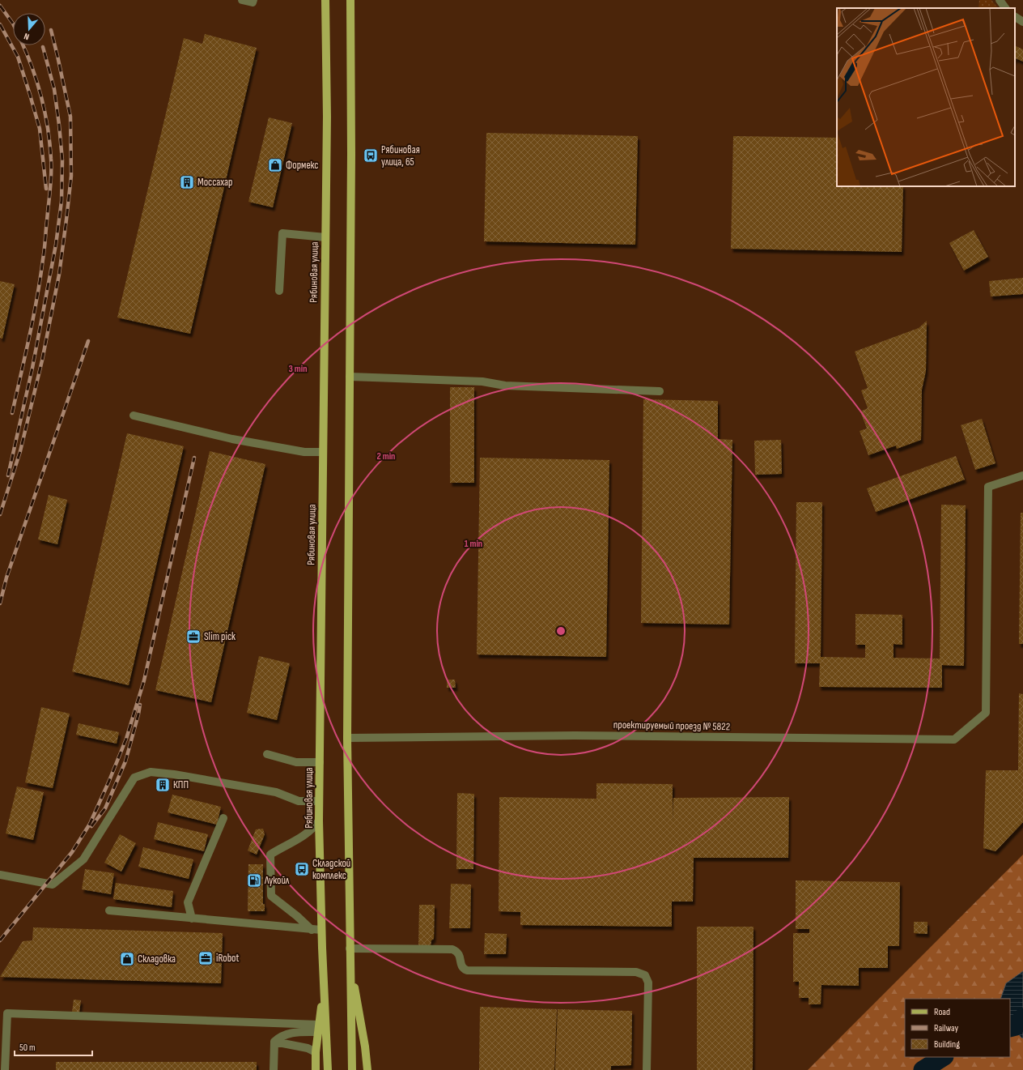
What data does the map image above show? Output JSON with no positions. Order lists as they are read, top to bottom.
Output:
{
  "streets": {
    "main road": ["Рябиновая улица"],
    "lane": ["проектируемый проезд № 5822"]
  },
  "places": {
    "bus stop": ["Рябиновая улица, 65", "Складской комплекс"],
    "shop": ["Формекс", "Складовка"],
    "building": ["Моссахар", "КПП"],
    "office": ["Slim pick", "iRobot"],
    "fuel station": ["Лукойл"]
  },
  "legend": ["Road", "Railway", "Building"],
  "scale_bar": "50 m",
  "north": "bottom",
  "rings": ["3 min", "2 min", "1 min"]
}
